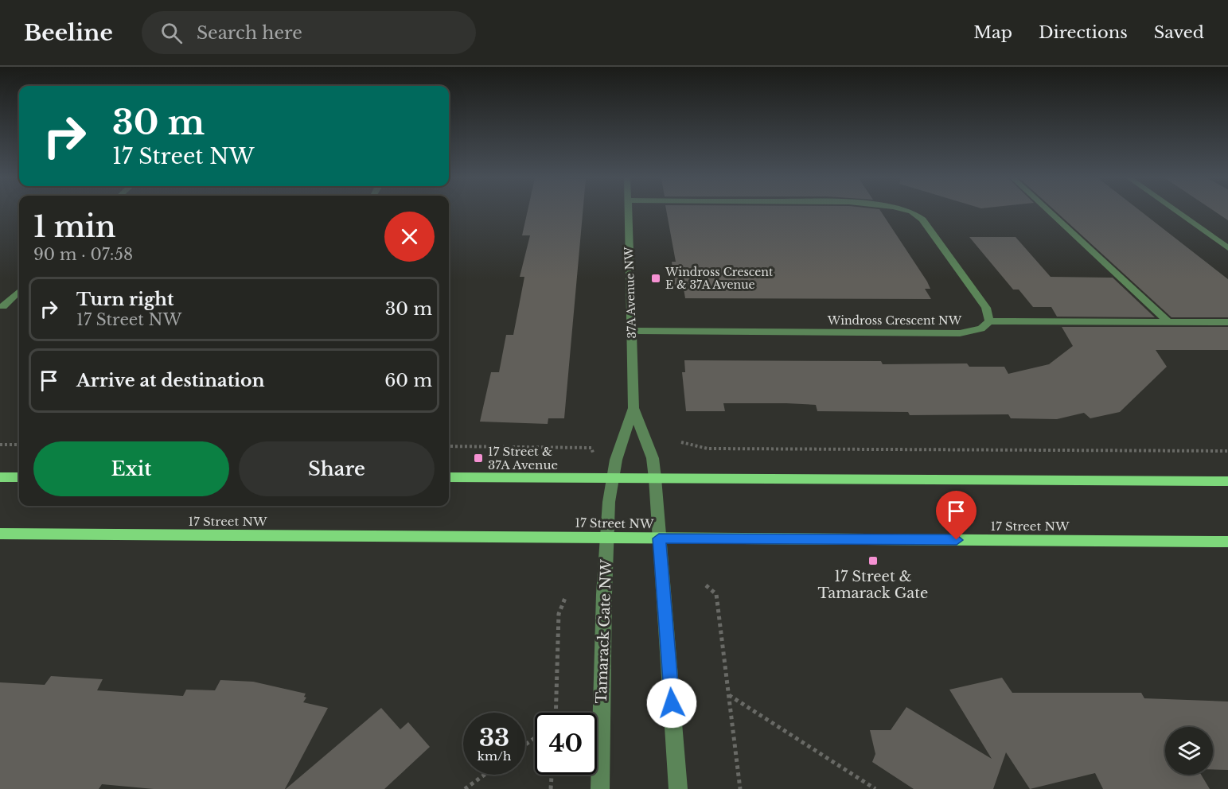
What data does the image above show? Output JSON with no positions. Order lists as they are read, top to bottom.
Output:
{
  "streets": {
    "main road": ["17 Street NW"],
    "street": ["37A Avenue NW", "Windross Crescent NW", "Tamarack Gate NW"]
  },
  "crossings": [
    ["37A Avenue NW", "Windross Crescent NW"],
    ["37A Avenue NW", "17 Street NW"],
    ["37A Avenue NW", "Tamarack Gate NW"],
    ["17 Street NW", "Tamarack Gate NW"]
  ],
  "places": {
    "transit": ["Windross Crescent E & 37A Avenue", "17 Street & 37A Avenue", "17 Street & Tamarack Gate"]
  },
  "page": {
    "header": "Beeline",
    "search": "Search here",
    "nav": ["Map", "Directions", "Saved"],
    "turn": ["30 m", "17 Street NW"],
    "heading": ["1 min", "90 m · 07:58"],
    "list": [
      {
        "name": "Turn right",
        "note": "17 Street NW",
        "value": "30 m"
      },
      {
        "name": "Arrive at destination",
        "value": "60 m"
      }
    ],
    "buttons": ["Exit", "Share"],
    "speed": "33 km/h",
    "limit": "40"
  }
}
